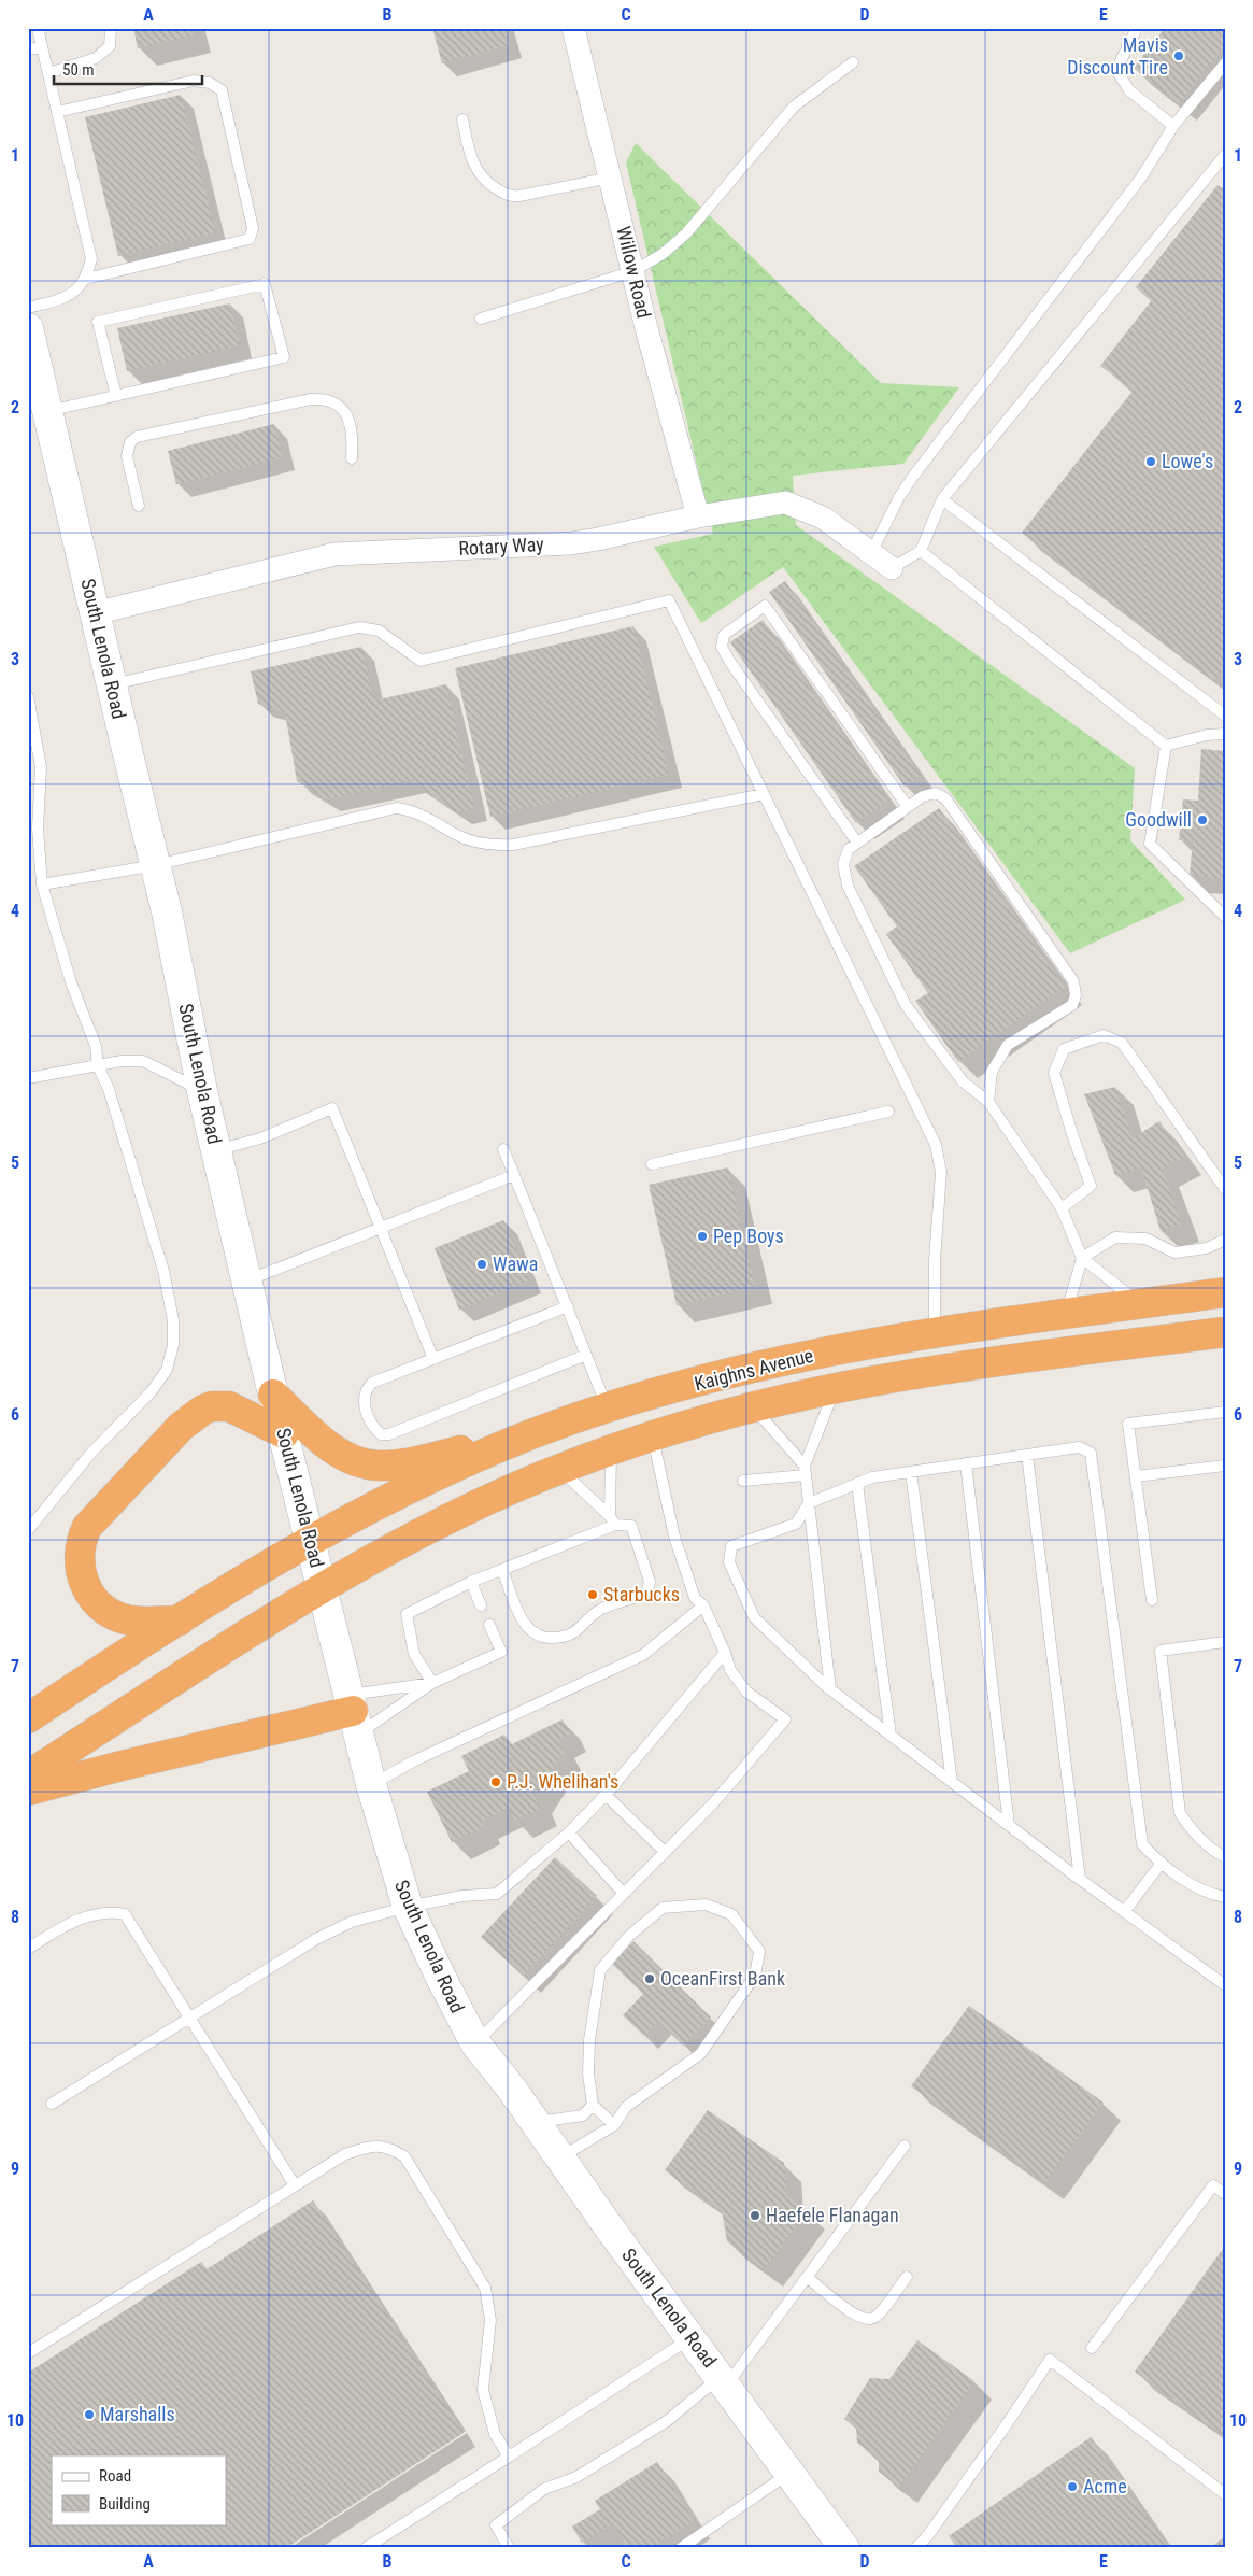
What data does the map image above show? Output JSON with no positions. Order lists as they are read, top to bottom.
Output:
{
  "streets": {
    "highway": ["Kaighns Avenue"],
    "street": ["Willow Road", "Rotary Way", "South Lenola Road"]
  },
  "crossings": [
    ["Willow Road", "Rotary Way"],
    ["Rotary Way", "South Lenola Road"],
    ["South Lenola Road", "Kaighns Avenue"]
  ],
  "places": [
    "Mavis Discount Tire",
    "Lowe's",
    "Goodwill",
    "Pep Boys",
    "Wawa",
    "Starbucks",
    "P.J. Whelihan's",
    "OceanFirst Bank",
    "Haefele Flanagan",
    "Marshalls",
    "Acme"
  ],
  "legend": ["Road", "Building"],
  "scale_bar": "50 m",
  "grid": {
    "columns": [
      "A",
      "B",
      "C",
      "D",
      "E"
    ],
    "rows": [
      "1",
      "2",
      "3",
      "4",
      "5",
      "6",
      "7",
      "8",
      "9",
      "10"
    ]
  }
}
